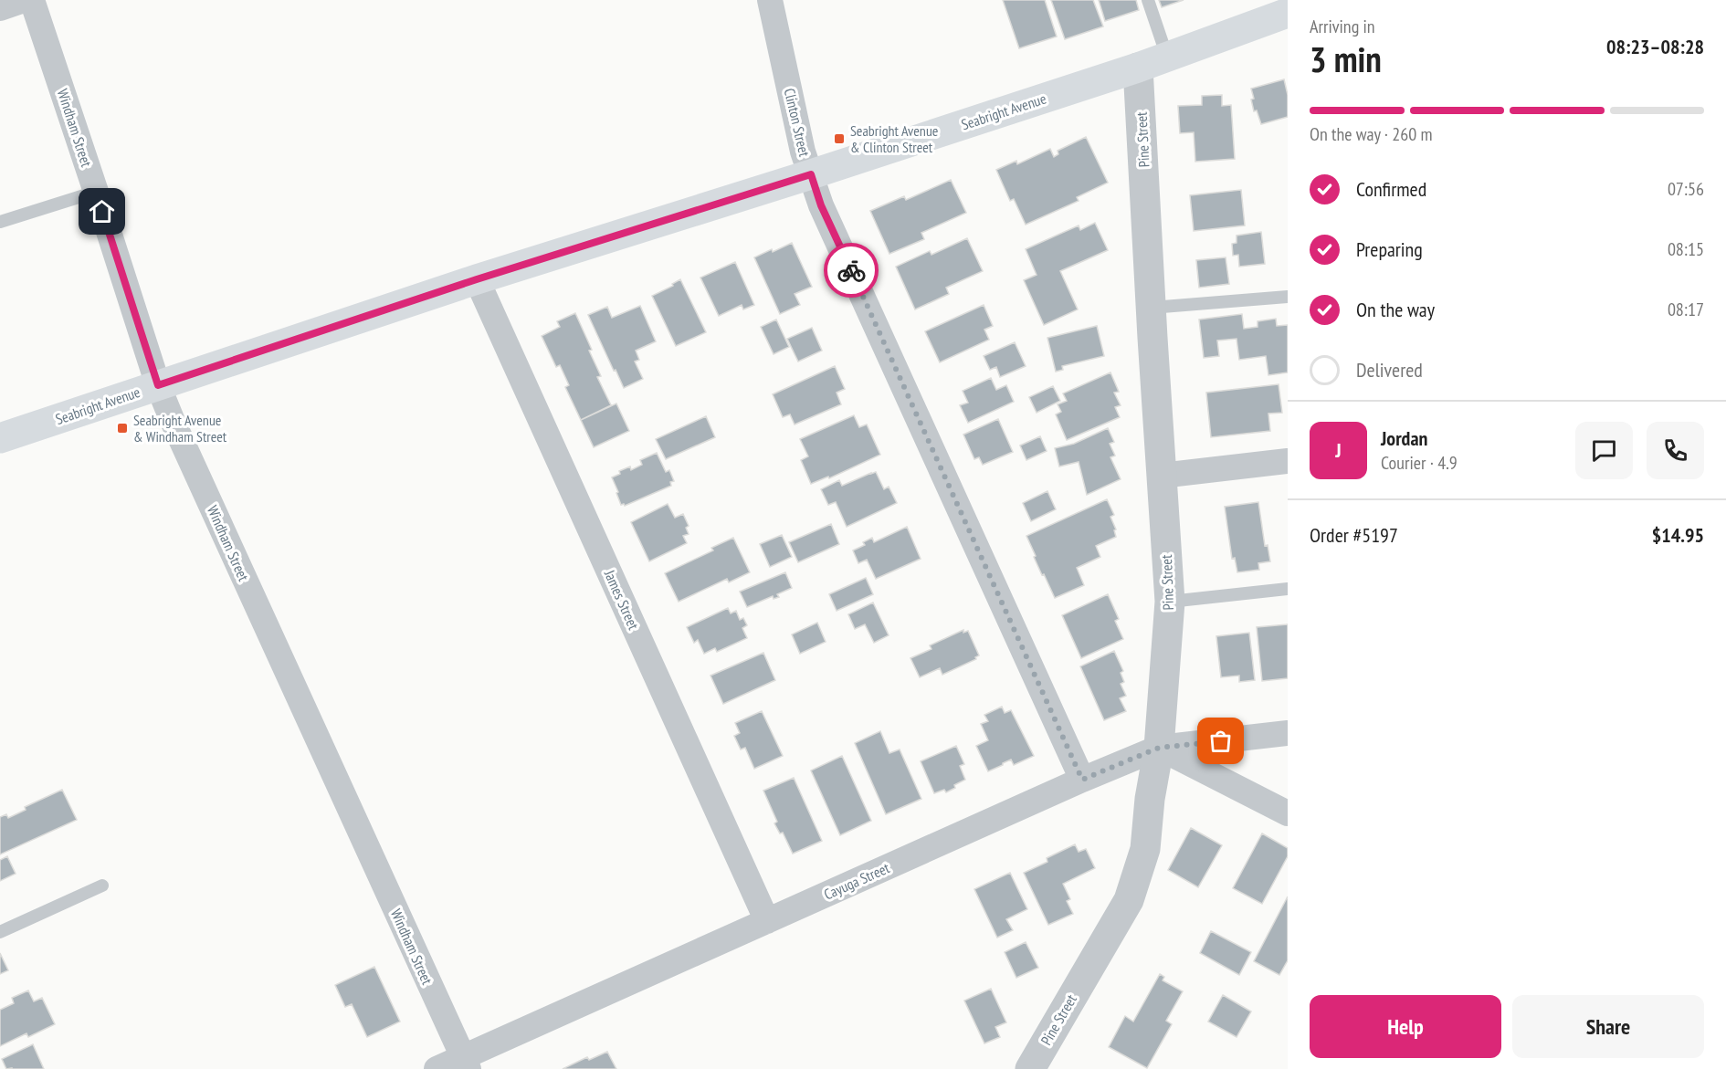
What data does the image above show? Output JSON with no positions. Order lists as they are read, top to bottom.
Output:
{
  "streets": {
    "main road": ["Seabright Avenue"],
    "street": [
      "Clinton Street",
      "Windham Street",
      "Pine Street",
      "James Street",
      "Cayuga Street"
    ]
  },
  "crossings": [
    ["Seabright Avenue", "Clinton Street"],
    ["Seabright Avenue", "Windham Street"],
    ["Seabright Avenue", "Pine Street"],
    ["Seabright Avenue", "James Street"],
    ["Clinton Street", "Cayuga Street"],
    ["Windham Street", "Cayuga Street"],
    ["Pine Street", "Cayuga Street"],
    ["James Street", "Cayuga Street"]
  ],
  "places": {
    "transit": ["Seabright Avenue & Clinton Street", "Seabright Avenue & Windham Street"]
  },
  "page": {
    "heading": ["3 min", "Arriving in", "08:23–08:28"],
    "panel": [
      "Jordan",
      "Courier · 4.9",
      "Order #5197",
      "$14.95"
    ],
    "bar": "On the way · 260 m",
    "list": [
      ["Confirmed", "07:56"],
      ["Preparing", "08:15"],
      ["On the way", "08:17"],
      "Delivered"
    ],
    "round": "J",
    "buttons": ["Help", "Share"]
  }
}
